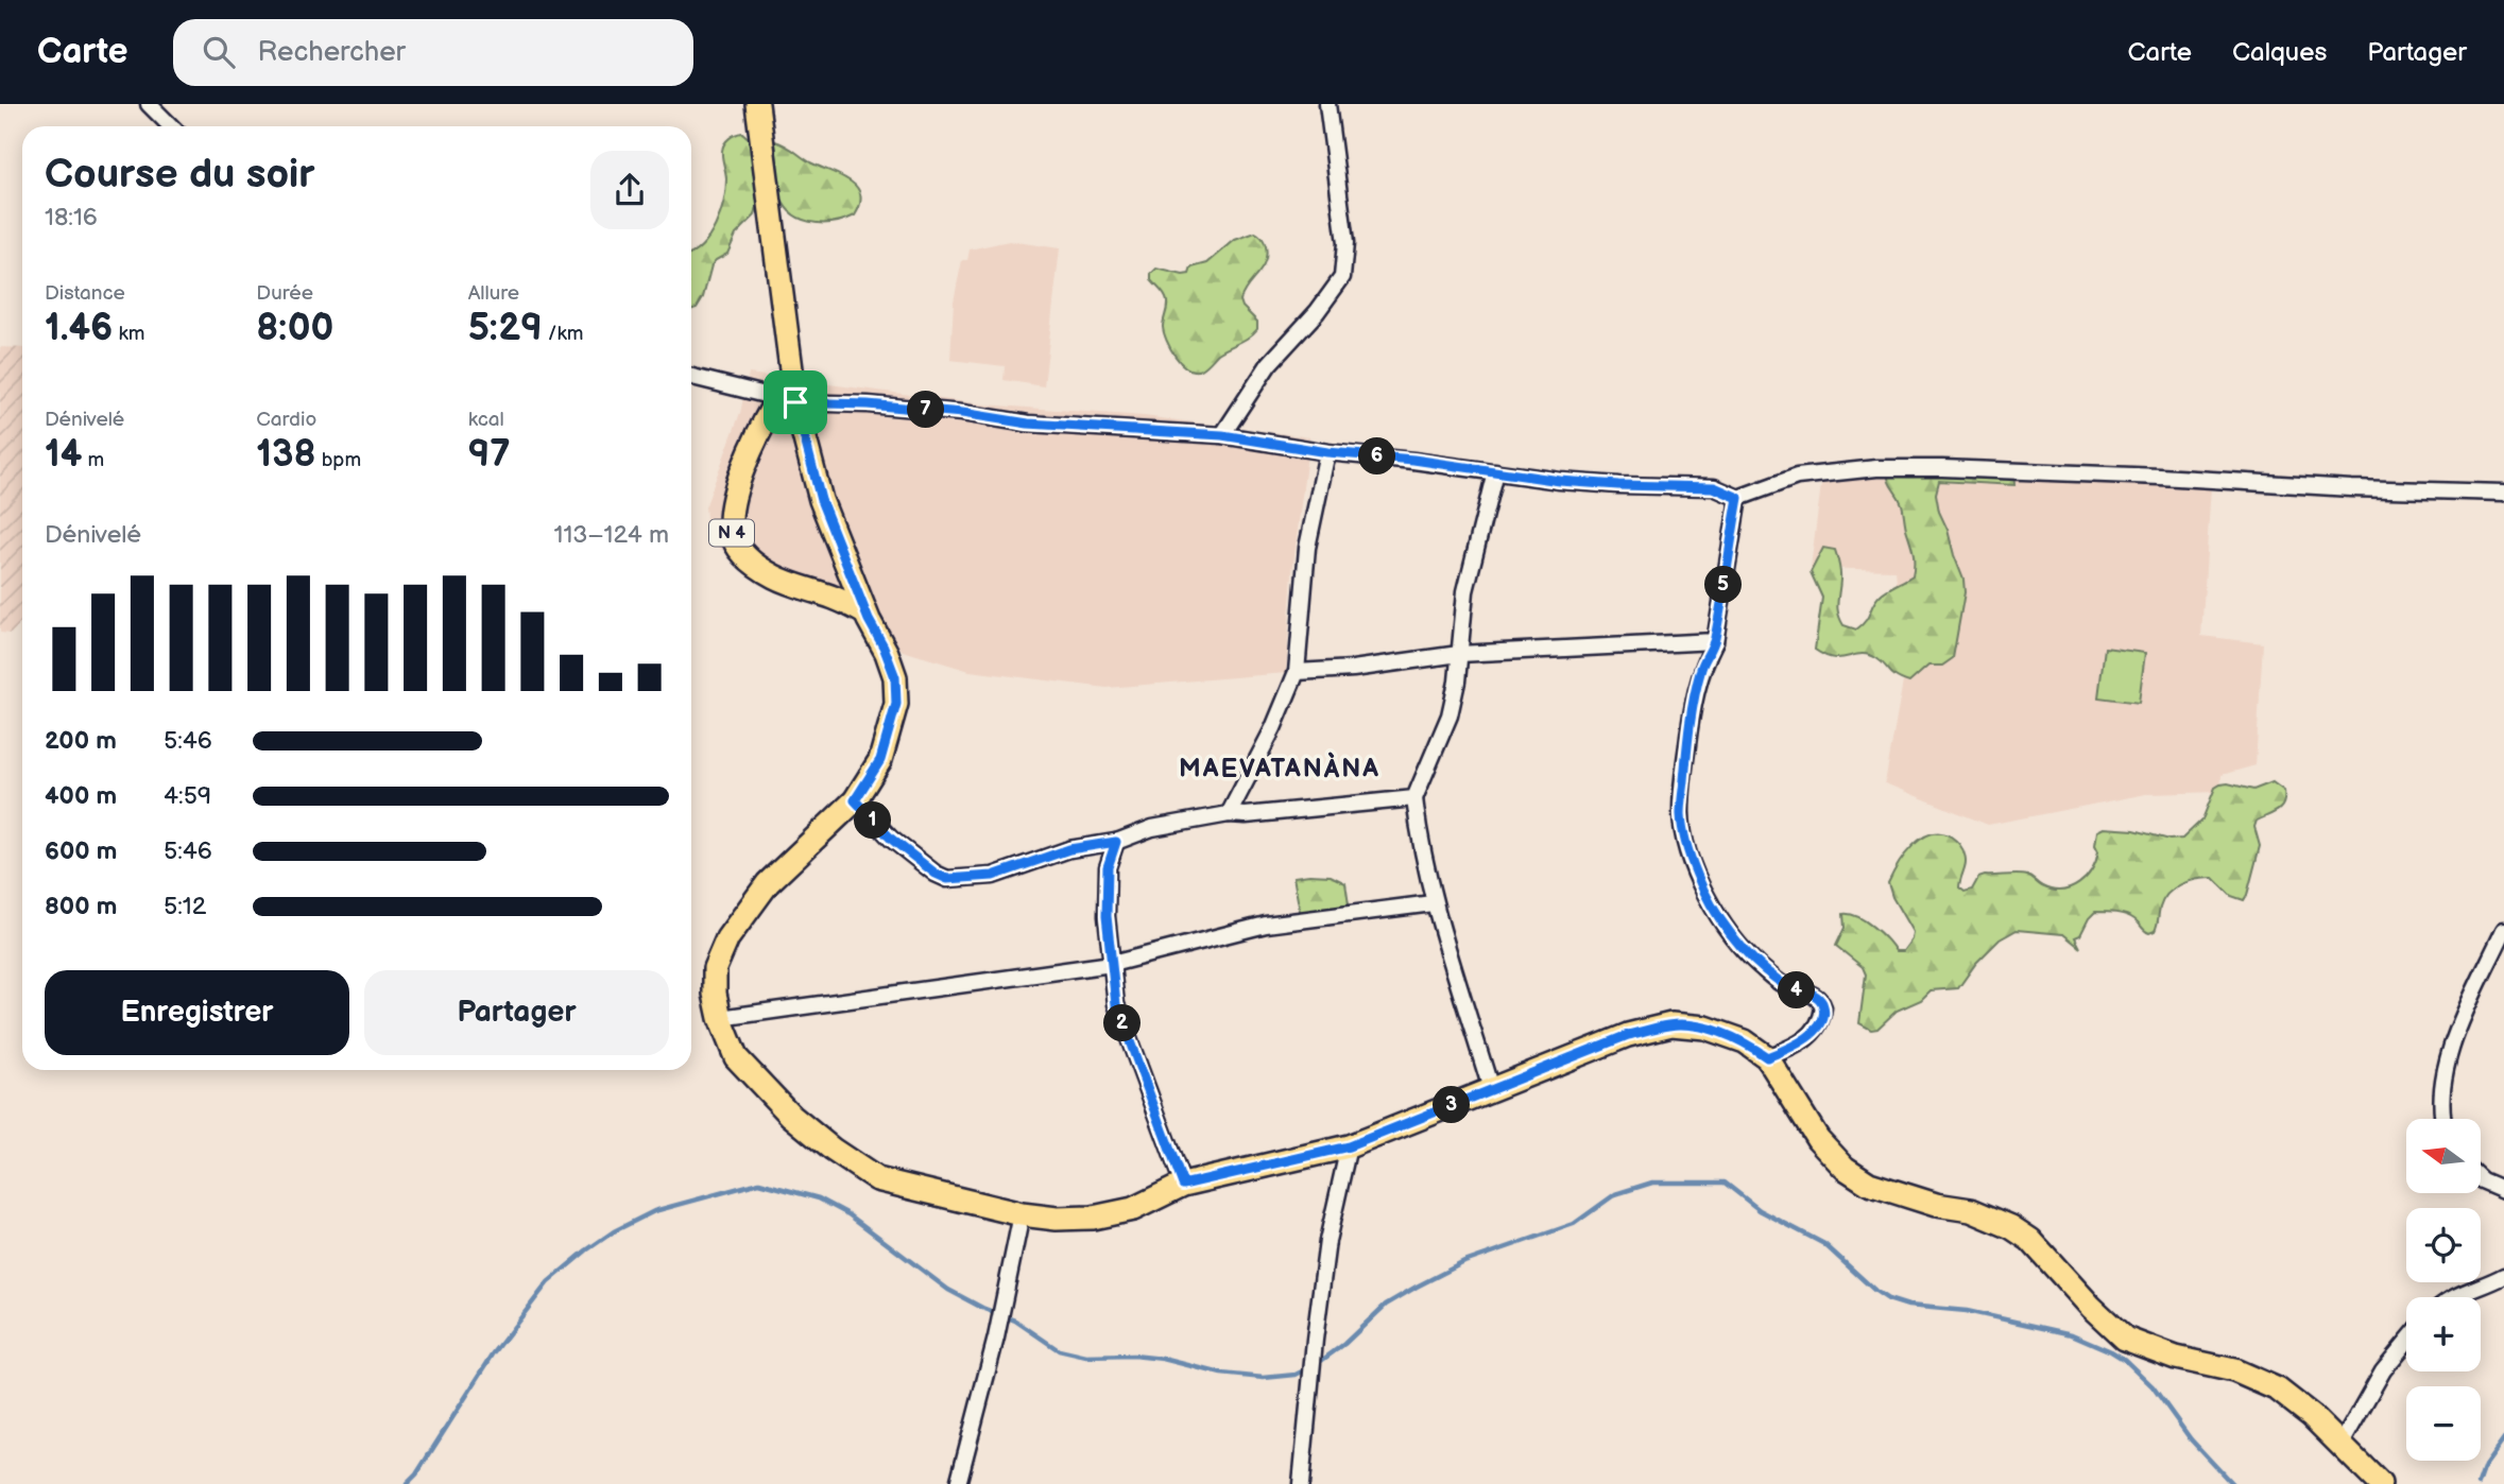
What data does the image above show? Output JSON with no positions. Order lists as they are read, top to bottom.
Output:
{
  "streets": {
    "main road": ["N 4"]
  },
  "districts": ["MAEVATANÀNA"],
  "north": "left",
  "page": {
    "header": "Carte",
    "search": "Rechercher",
    "nav": ["Carte", "Calques", "Partager"],
    "heading": ["Course du soir", "18:16"],
    "stats": [
      ["Distance", "1.46 km"],
      ["Durée", "8:00"],
      ["Allure", "5:29 /km"],
      ["Dénivelé", "14 m"],
      ["Cardio", "138 bpm"],
      ["kcal", "97"]
    ],
    "pins": [
      "7",
      "6",
      "5",
      "1",
      "4",
      "2",
      "3"
    ],
    "chart": ["Dénivelé", "113–124 m"],
    "list": [
      {
        "name": "200 m",
        "note": "5:46"
      },
      {
        "name": "400 m",
        "note": "4:59"
      },
      {
        "name": "600 m",
        "note": "5:46"
      },
      {
        "name": "800 m",
        "note": "5:12"
      }
    ],
    "buttons": ["Enregistrer", "Partager"],
    "map_buttons": ["+", "−"]
  }
}
